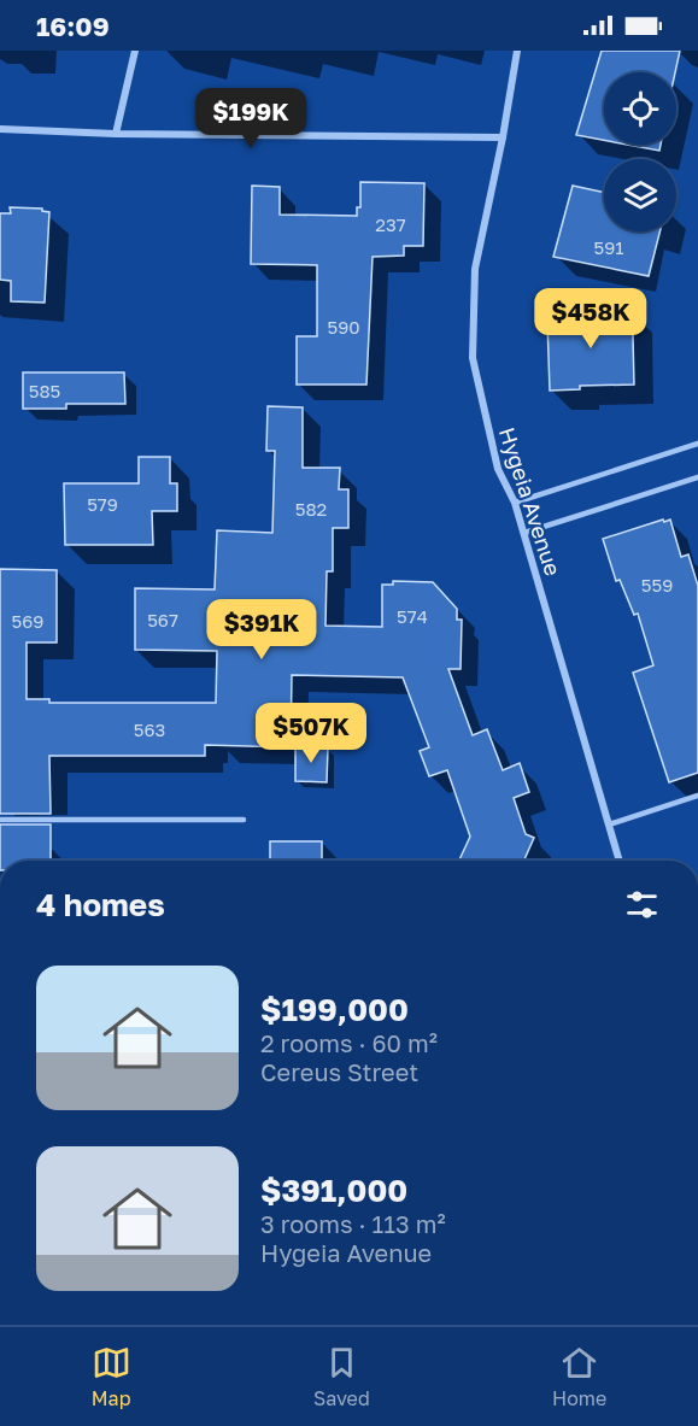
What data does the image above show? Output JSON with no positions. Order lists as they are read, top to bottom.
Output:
{
  "streets": {
    "street": ["Hygeia Avenue"]
  },
  "house_numbers": [
    "237",
    "591",
    "590",
    "585",
    "579",
    "582",
    "559",
    "574",
    "567",
    "569",
    "563"
  ],
  "page": {
    "status": "16:09",
    "price": [
      "$199K",
      "$458K",
      "$391K",
      "$507K"
    ],
    "heading": "4 homes",
    "list": [
      {
        "name": "$199,000",
        "note": "2 rooms · 60 m² · Cereus Street"
      },
      {
        "name": "$391,000",
        "note": "3 rooms · 113 m² · Hygeia Avenue"
      }
    ],
    "tabs": ["Map", "Saved", "Home"]
  }
}
